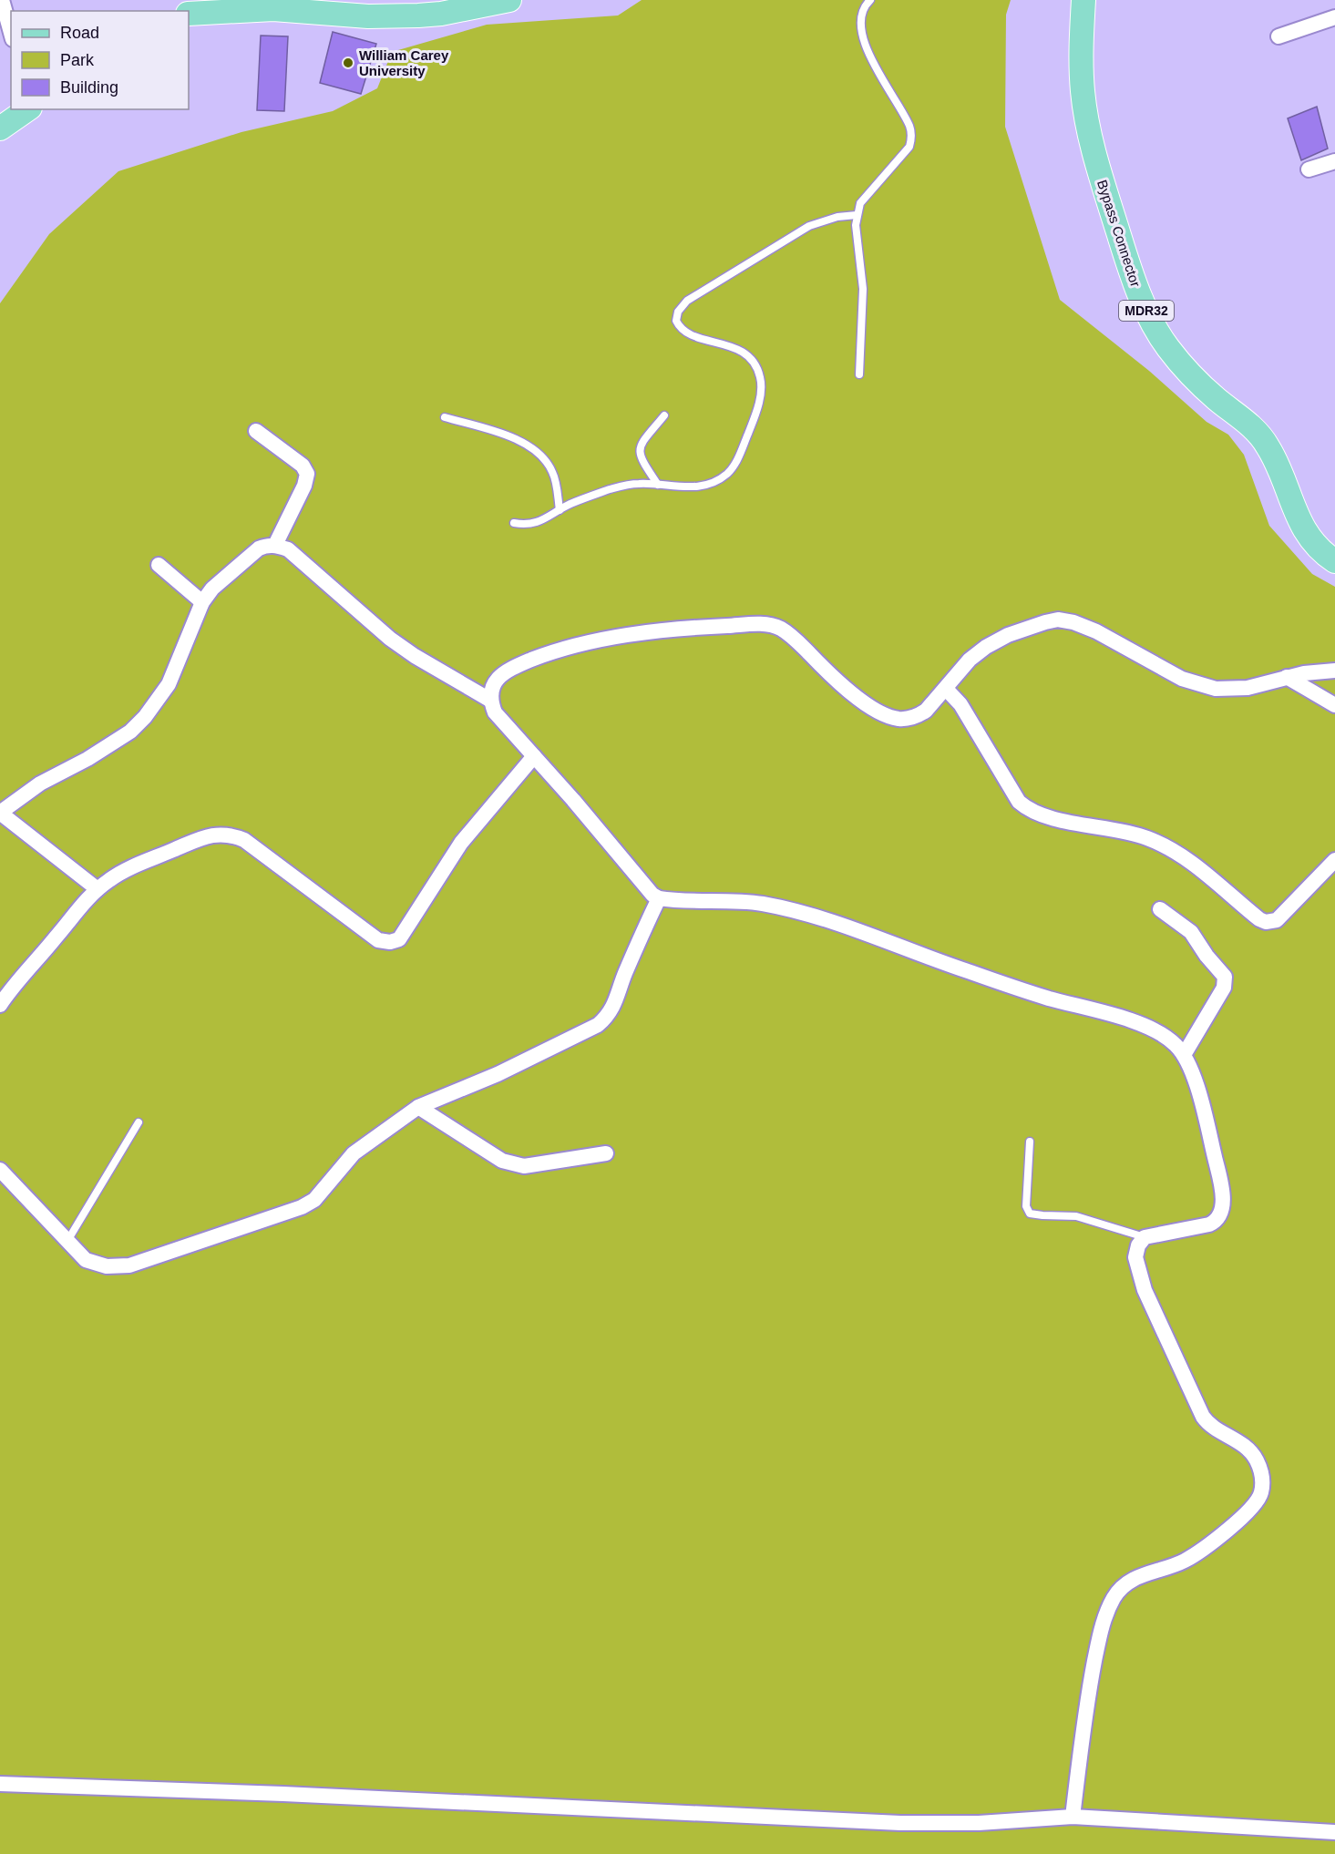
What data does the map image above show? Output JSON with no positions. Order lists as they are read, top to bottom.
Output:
{
  "streets": {
    "main road": ["Bypass Connector", "MDR32"]
  },
  "places": ["William Carey University"],
  "legend": ["Road", "Park", "Building"]
}
